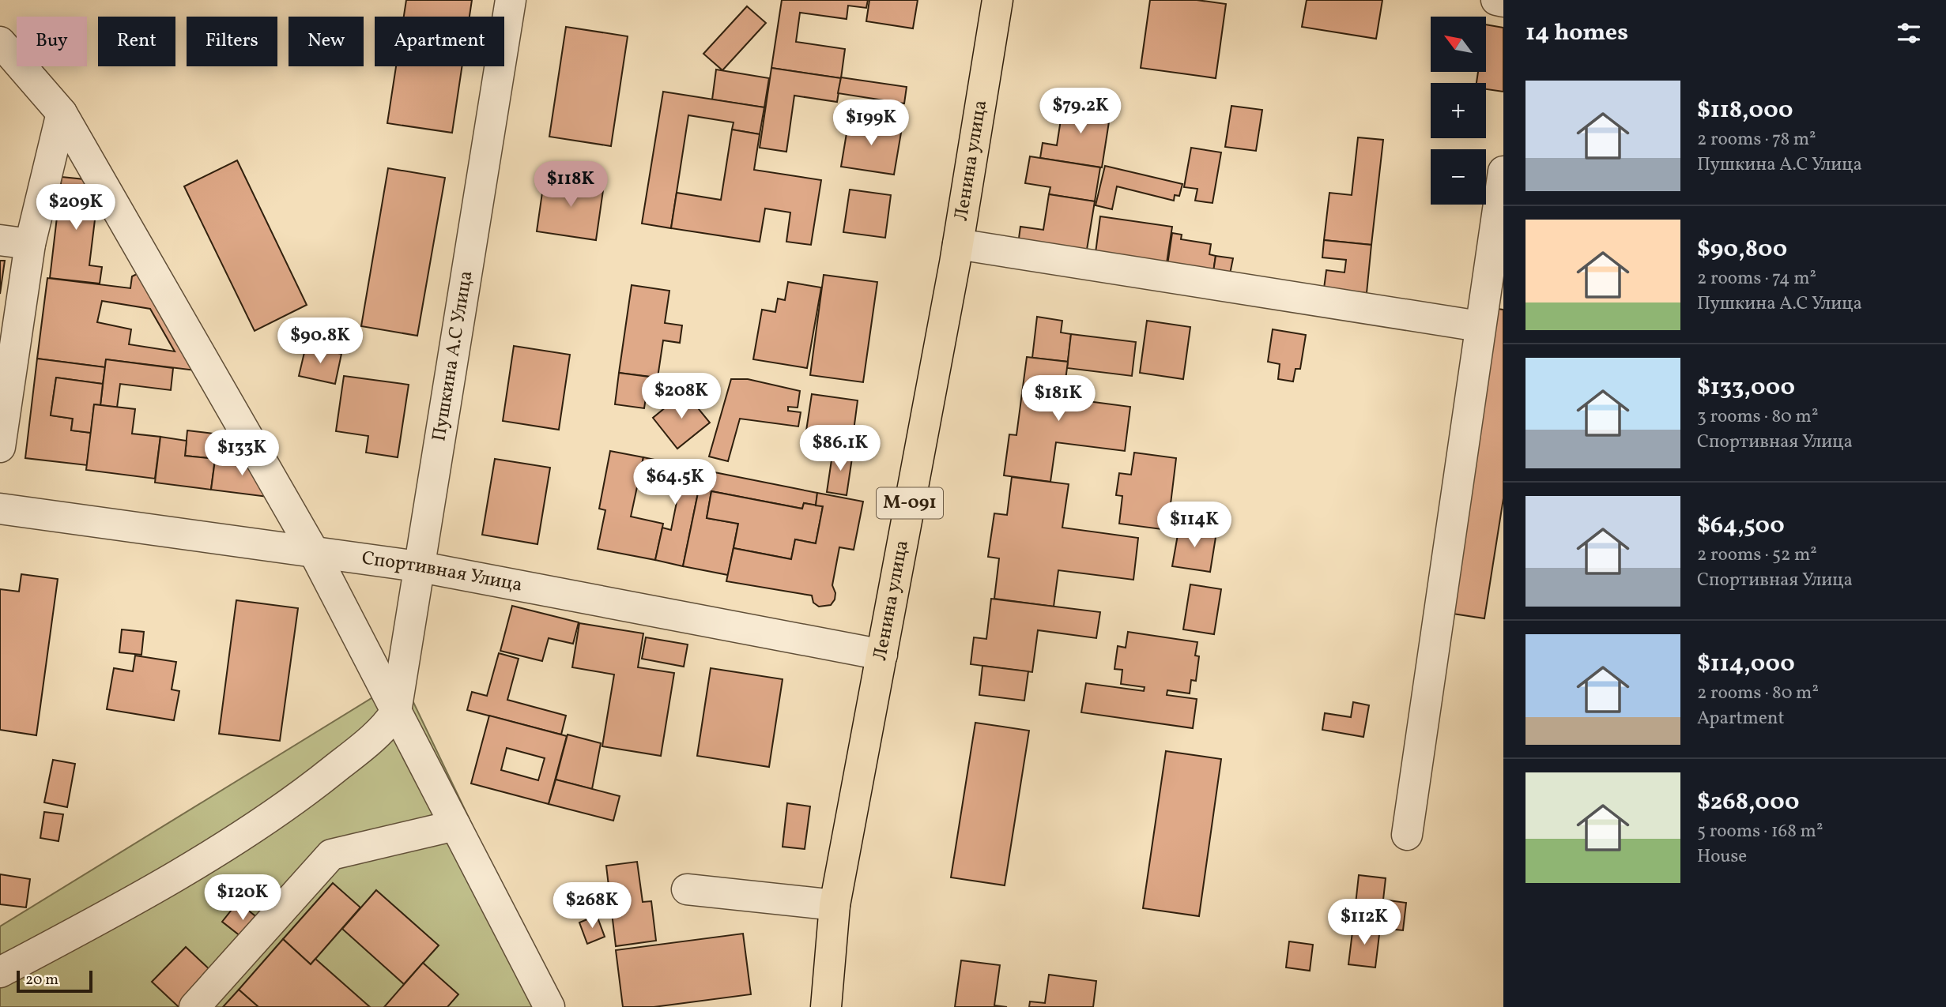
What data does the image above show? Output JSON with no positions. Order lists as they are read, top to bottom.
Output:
{
  "streets": {
    "main road": ["Ленина улица", "М-091"],
    "street": ["Пушкина А.С Улица", "Спортивная Улица"]
  },
  "crossings": [
    ["Ленина улица", "Спортивная Улица"],
    ["Пушкина А.С Улица", "Спортивная Улица"]
  ],
  "scale_bar": "20 m",
  "north": "top left",
  "page": {
    "heading": "14 homes",
    "map_buttons": ["+", "−"],
    "chip": [
      "Buy",
      "Rent",
      "Filters",
      "New",
      "Apartment"
    ],
    "list": [
      {
        "name": "$118,000",
        "note": "2 rooms · 78 m² · Пушкина А.С Улица"
      },
      {
        "name": "$90,800",
        "note": "2 rooms · 74 m² · Пушкина А.С Улица"
      },
      {
        "name": "$133,000",
        "note": "3 rooms · 80 m² · Спортивная Улица"
      },
      {
        "name": "$64,500",
        "note": "2 rooms · 52 m² · Спортивная Улица"
      },
      {
        "name": "$114,000",
        "note": "2 rooms · 80 m² · Apartment"
      },
      {
        "name": "$268,000",
        "note": "5 rooms · 168 m² · House"
      }
    ],
    "price": [
      "$79.2K",
      "$199K",
      "$118K",
      "$209K",
      "$90.8K",
      "$208K",
      "$181K",
      "$86.1K",
      "$133K",
      "$64.5K",
      "$114K",
      "$120K",
      "$268K",
      "$112K"
    ],
    "scale": "20 m"
  }
}
